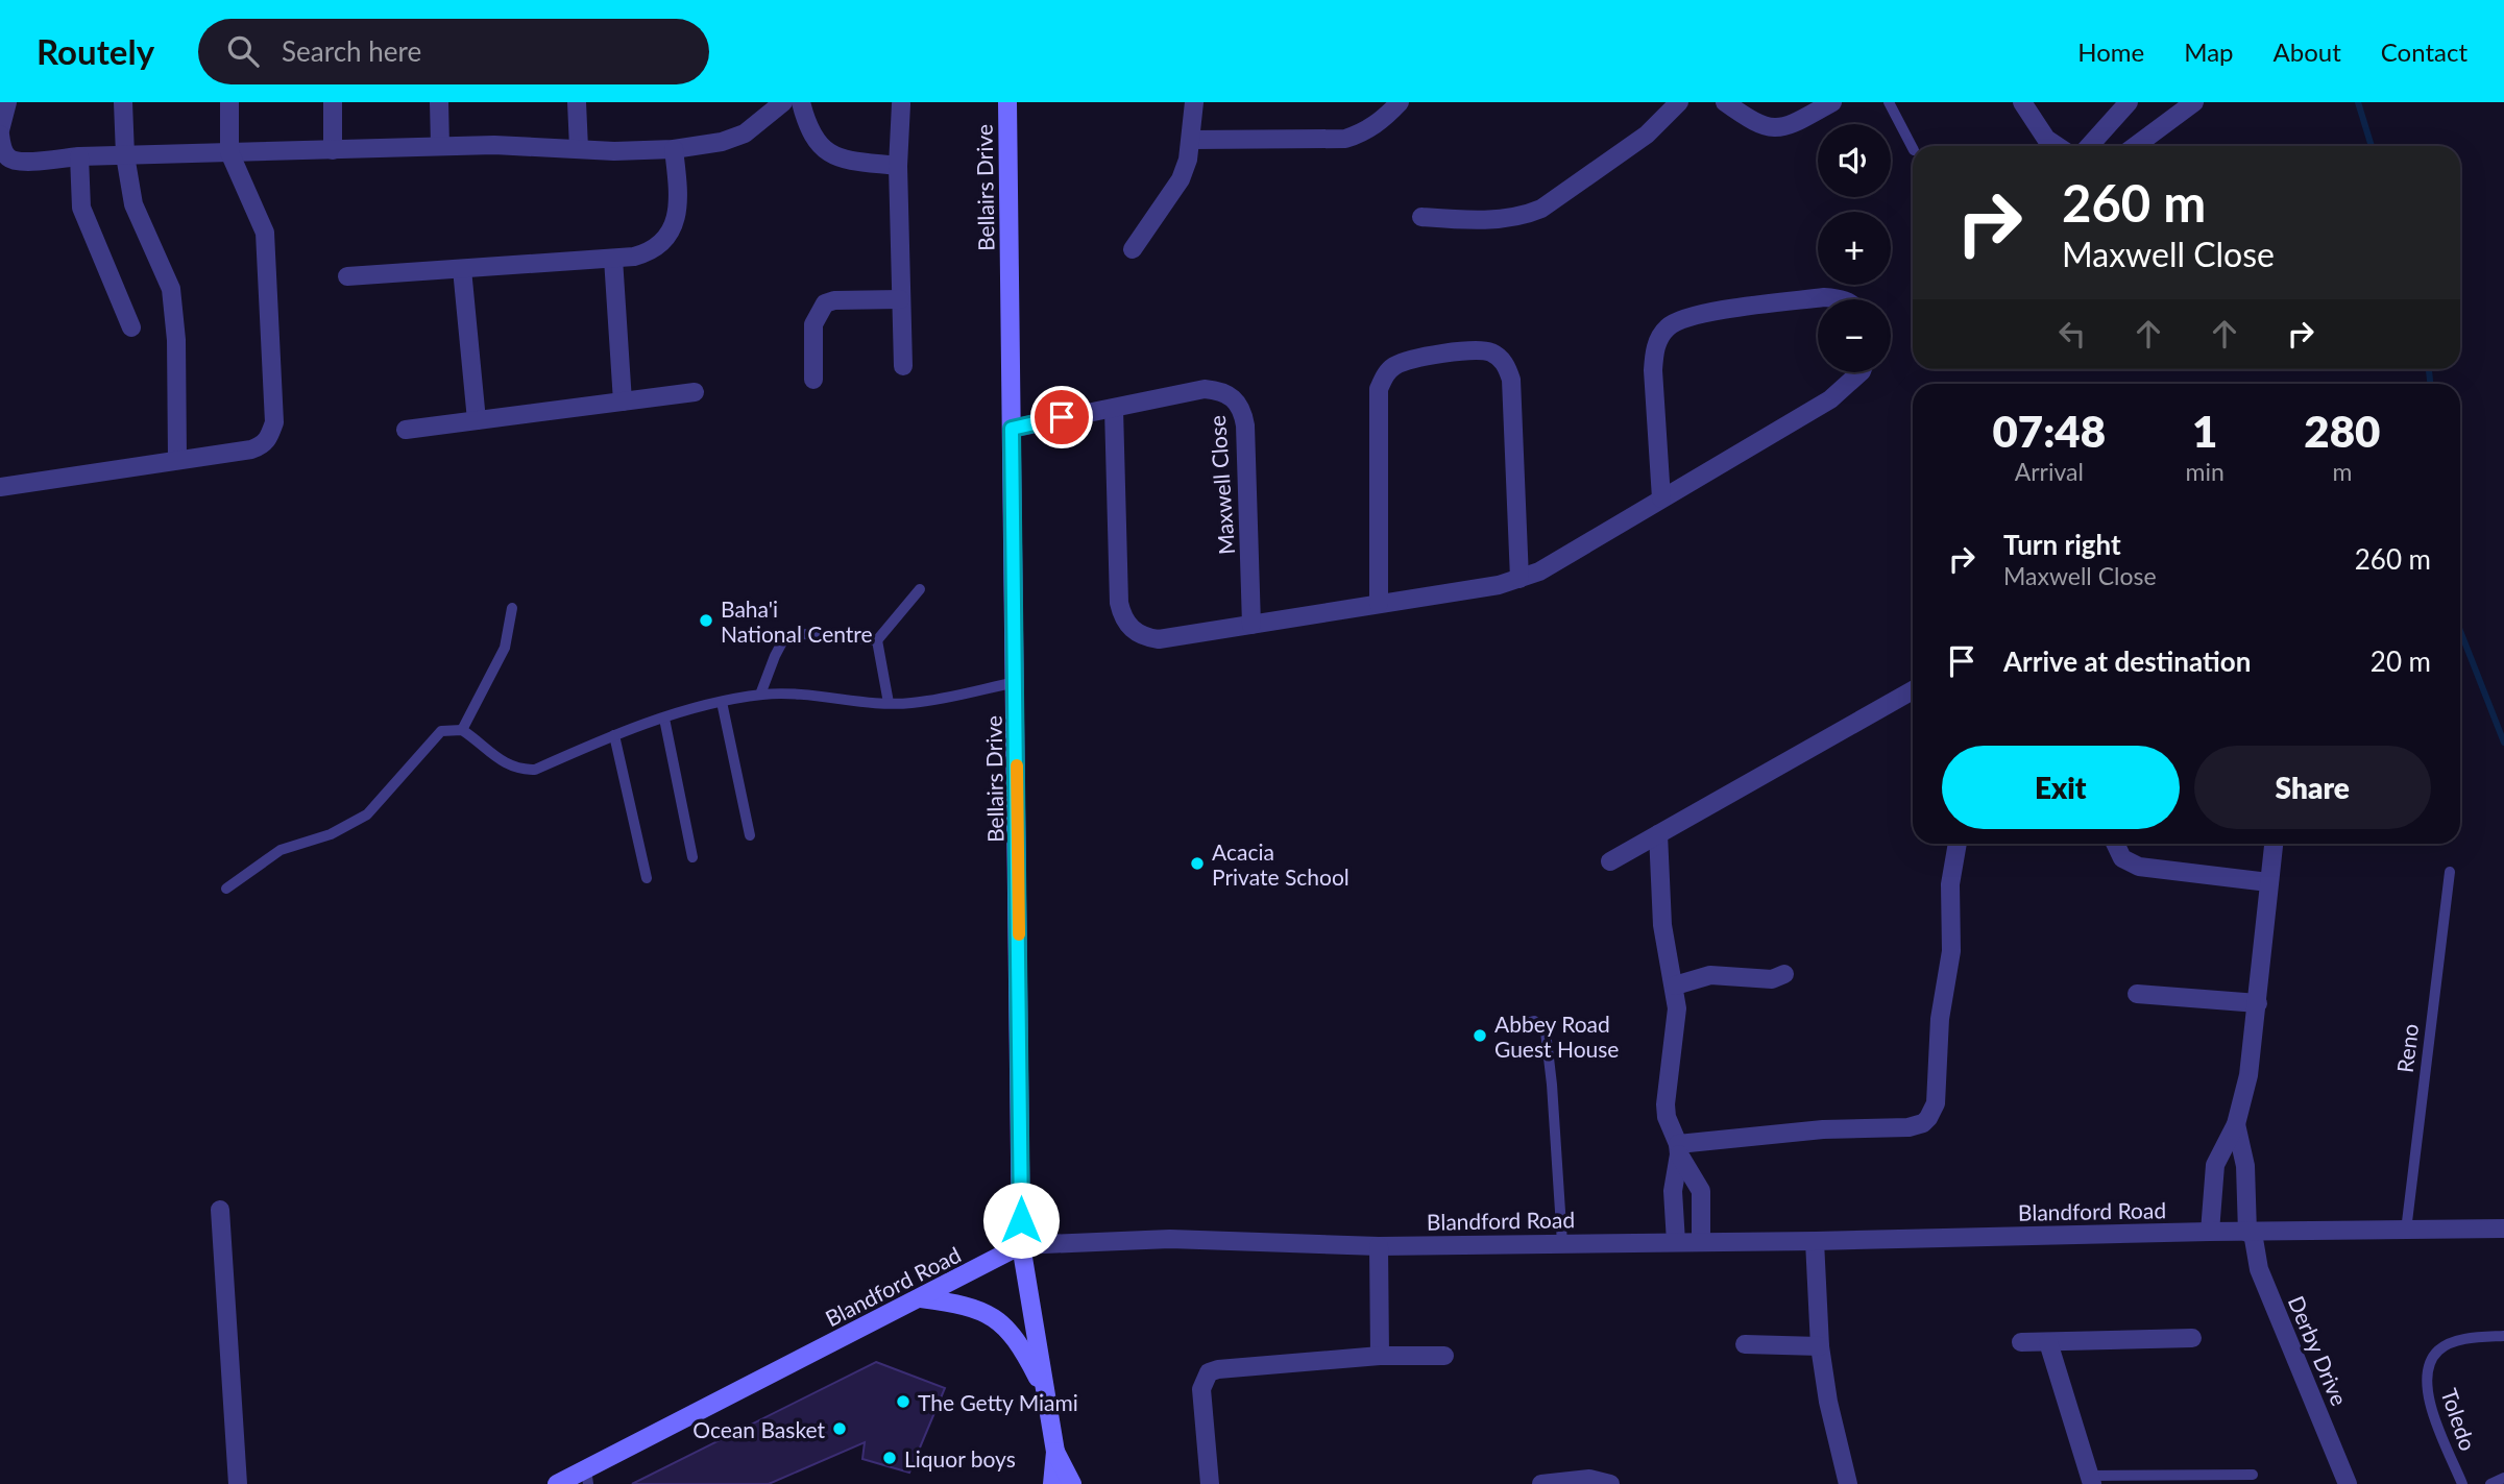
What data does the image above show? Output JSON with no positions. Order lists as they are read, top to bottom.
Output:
{
  "streets": {
    "street": [
      "Bellairs Drive",
      "Maxwell Close",
      "Blandford Road",
      "Derby Drive"
    ],
    "lane": ["Reno", "Toledo"]
  },
  "crossings": [
    ["Bellairs Drive", "Maxwell Close"],
    ["Bellairs Drive", "Blandford Road"],
    ["Reno", "Blandford Road"],
    ["Blandford Road", "Derby Drive"]
  ],
  "places": [
    "Baha'i National Centre",
    "Acacia Private School",
    "Abbey Road Guest House",
    "The Getty Miami",
    "Ocean Basket",
    "Liquor boys"
  ],
  "page": {
    "header": "Routely",
    "search": "Search here",
    "nav": [
      "Home",
      "Map",
      "About",
      "Contact"
    ],
    "map_buttons": ["+", "−"],
    "turn": ["260 m", "Maxwell Close"],
    "eta": [
      "07:48",
      "Arrival",
      "1",
      "min",
      "280",
      "m"
    ],
    "list": [
      {
        "name": "Turn right",
        "note": "Maxwell Close",
        "value": "260 m"
      },
      {
        "name": "Arrive at destination",
        "value": "20 m"
      }
    ],
    "buttons": ["Exit", "Share"]
  }
}
